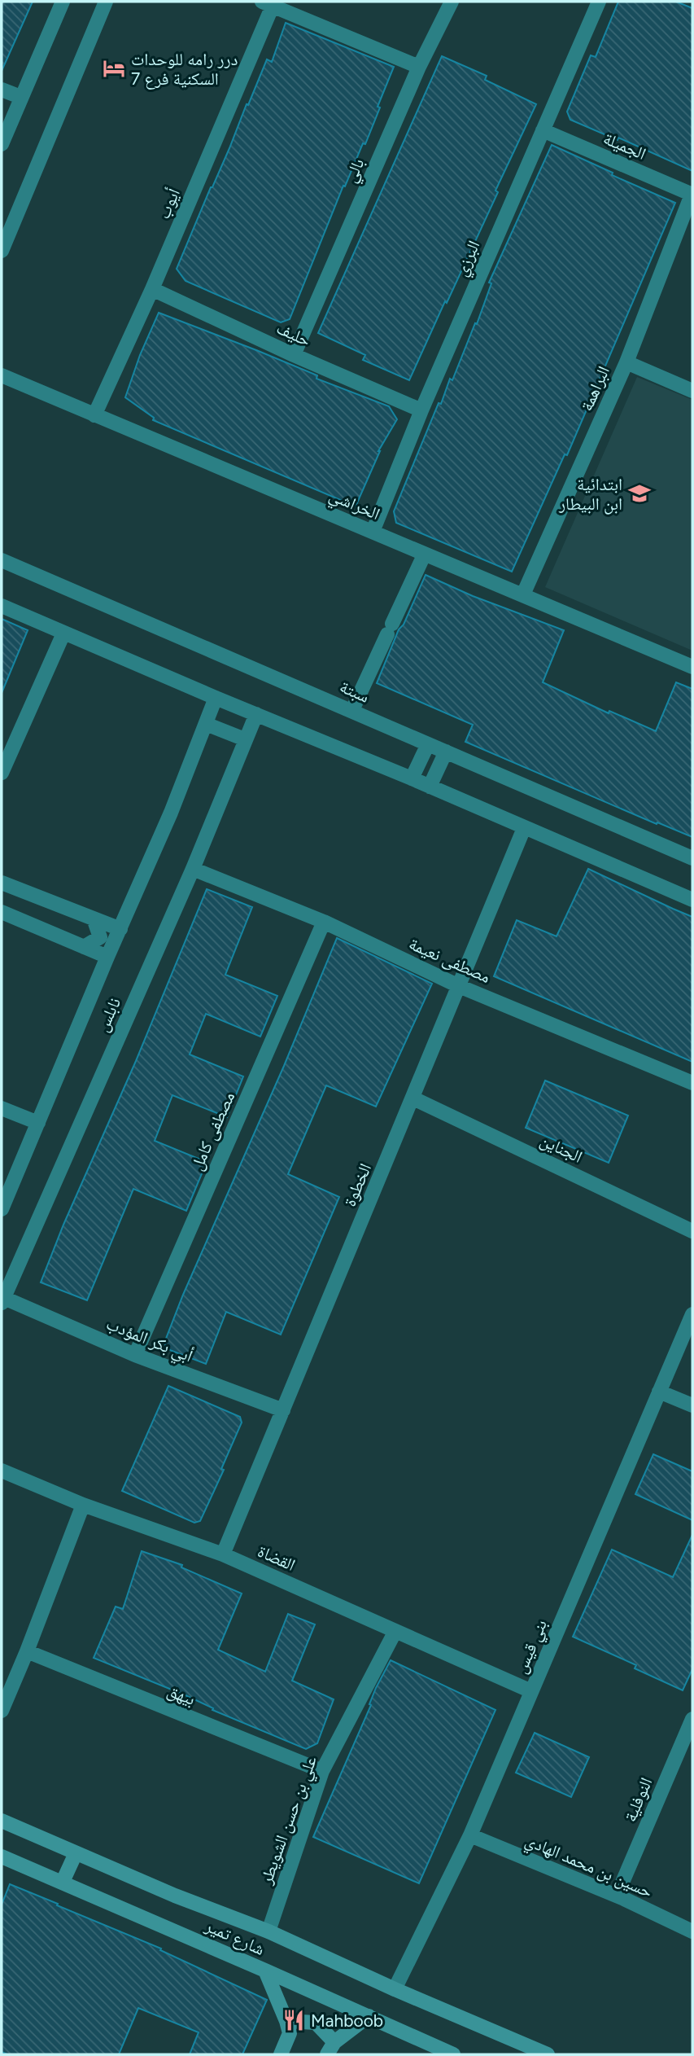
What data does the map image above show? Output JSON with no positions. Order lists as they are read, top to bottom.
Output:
{
  "streets": {
    "street": [
      "الجميلة",
      "بالي",
      "أيوب",
      "البرزي",
      "حليف",
      "البراهمة",
      "الخراشي",
      "سبتة",
      "مصطفى نعيمة",
      "نابلس",
      "مصطفى كامل",
      "الجناين",
      "الخطوة",
      "أبي بكر المؤدب",
      "القضاة",
      "بني قيس",
      "بيهق",
      "النوفلية",
      "علي بن حسن الشويطر",
      "حسين بن محمد الهادي",
      "شارع تمير"
    ]
  },
  "crossings": [
    ["الجميلة", "البرزي"],
    ["الجميلة", "البراهمة"],
    ["بالي", "حليف"],
    ["أيوب", "حليف"],
    ["أيوب", "الخراشي"],
    ["البرزي", "حليف"],
    ["البرزي", "الخراشي"],
    ["البراهمة", "الخراشي"],
    ["مصطفى نعيمة", "نابلس"],
    ["مصطفى نعيمة", "مصطفى كامل"],
    ["مصطفى نعيمة", "الخطوة"],
    ["نابلس", "أبي بكر المؤدب"],
    ["مصطفى كامل", "أبي بكر المؤدب"],
    ["الجناين", "الخطوة"],
    ["الخطوة", "أبي بكر المؤدب"],
    ["الخطوة", "القضاة"],
    ["القضاة", "بني قيس"],
    ["القضاة", "علي بن حسن الشويطر"],
    ["بني قيس", "حسين بن محمد الهادي"],
    ["بيهق", "علي بن حسن الشويطر"],
    ["النوفلية", "حسين بن محمد الهادي"]
  ],
  "places": {
    "hotel": ["درر رامه للوحدات السكنية فرع 7"],
    "school or university": ["ابتدائية ابن البيطار"],
    "restaurant": ["Mahboob"]
  }
}
